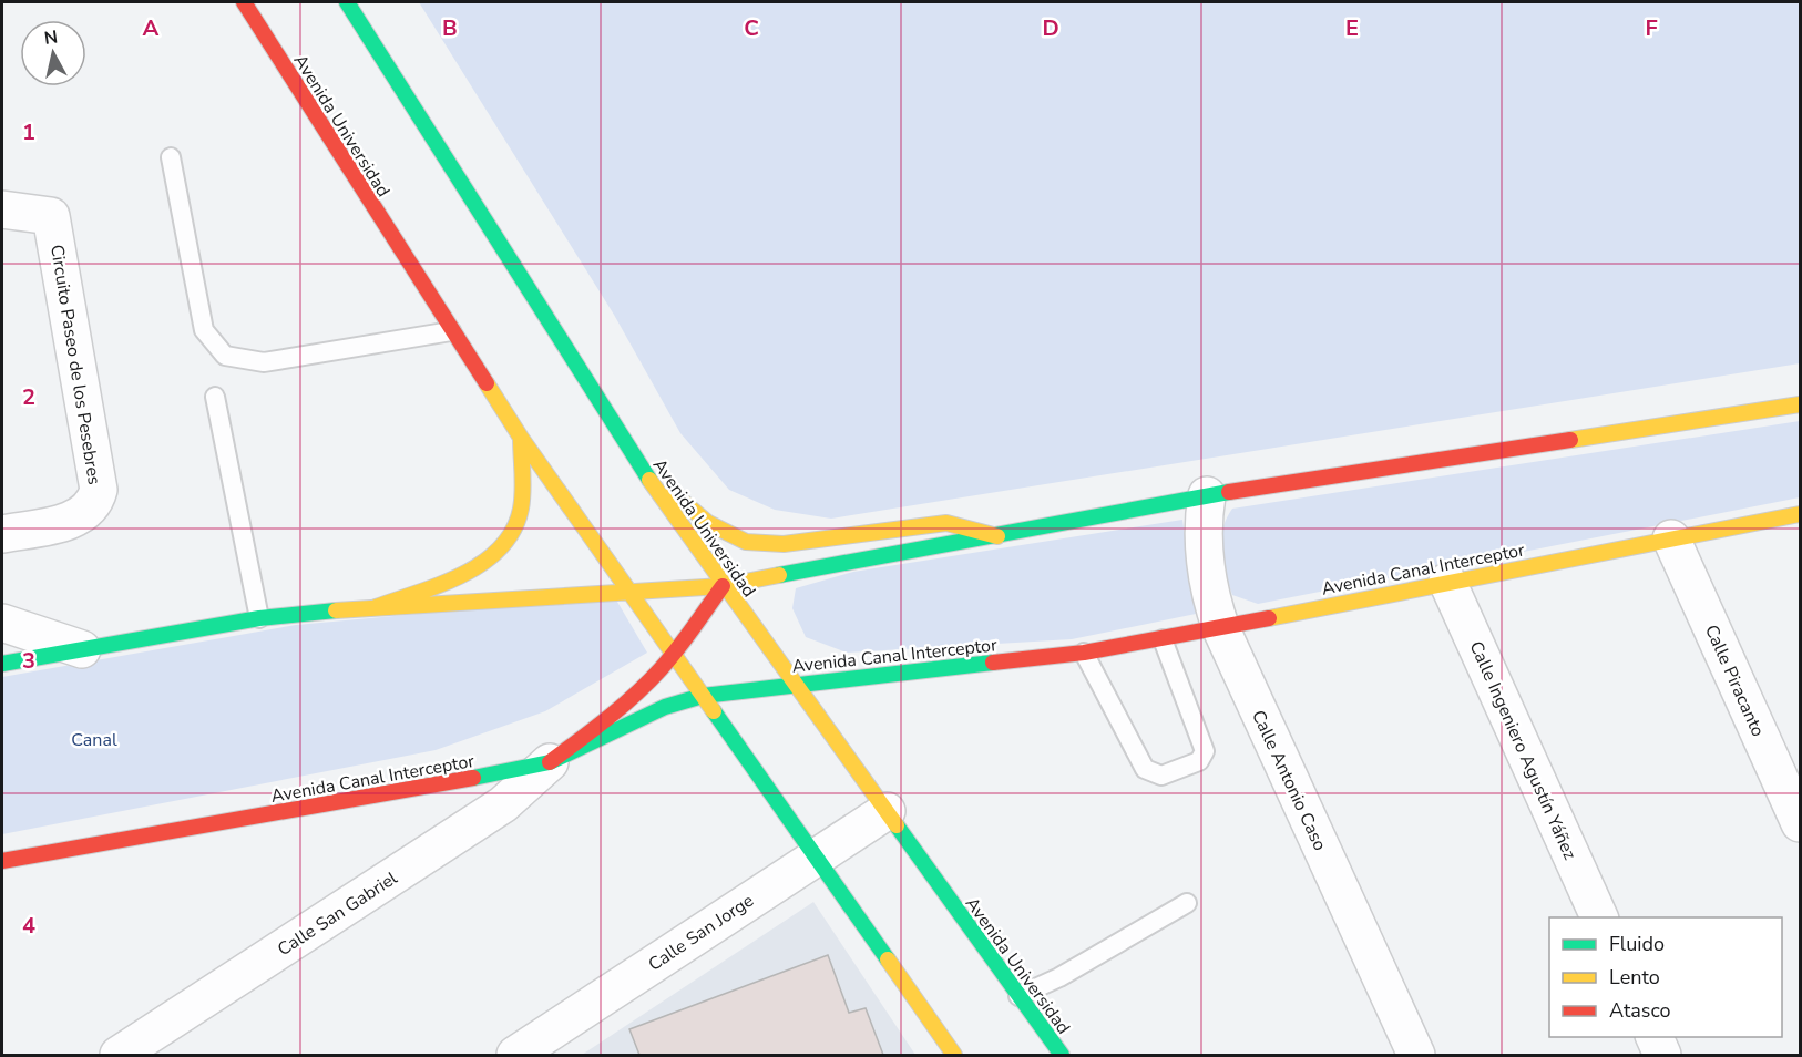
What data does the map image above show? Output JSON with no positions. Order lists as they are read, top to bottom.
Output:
{
  "streets": {
    "main road": ["Avenida Universidad", "Avenida Canal Interceptor"],
    "street": [
      "Circuito Paseo de los Pesebres",
      "Calle Piracanto",
      "Calle Ingeniero Agustín Yáñez",
      "Calle Antonio Caso",
      "Calle San Gabriel",
      "Calle San Jorge"
    ]
  },
  "crossings": [
    ["Avenida Universidad", "Avenida Canal Interceptor"],
    ["Avenida Universidad", "Calle San Jorge"],
    ["Avenida Canal Interceptor", "Calle Piracanto"],
    ["Avenida Canal Interceptor", "Calle Ingeniero Agustín Yáñez"],
    ["Avenida Canal Interceptor", "Calle Antonio Caso"],
    ["Avenida Canal Interceptor", "Calle San Gabriel"]
  ],
  "parks": ["Canal"],
  "legend": ["Fluido", "Lento", "Atasco"],
  "north": "top",
  "grid": {
    "columns": [
      "A",
      "B",
      "C",
      "D",
      "E",
      "F"
    ],
    "rows": [
      "1",
      "2",
      "3",
      "4"
    ]
  }
}
